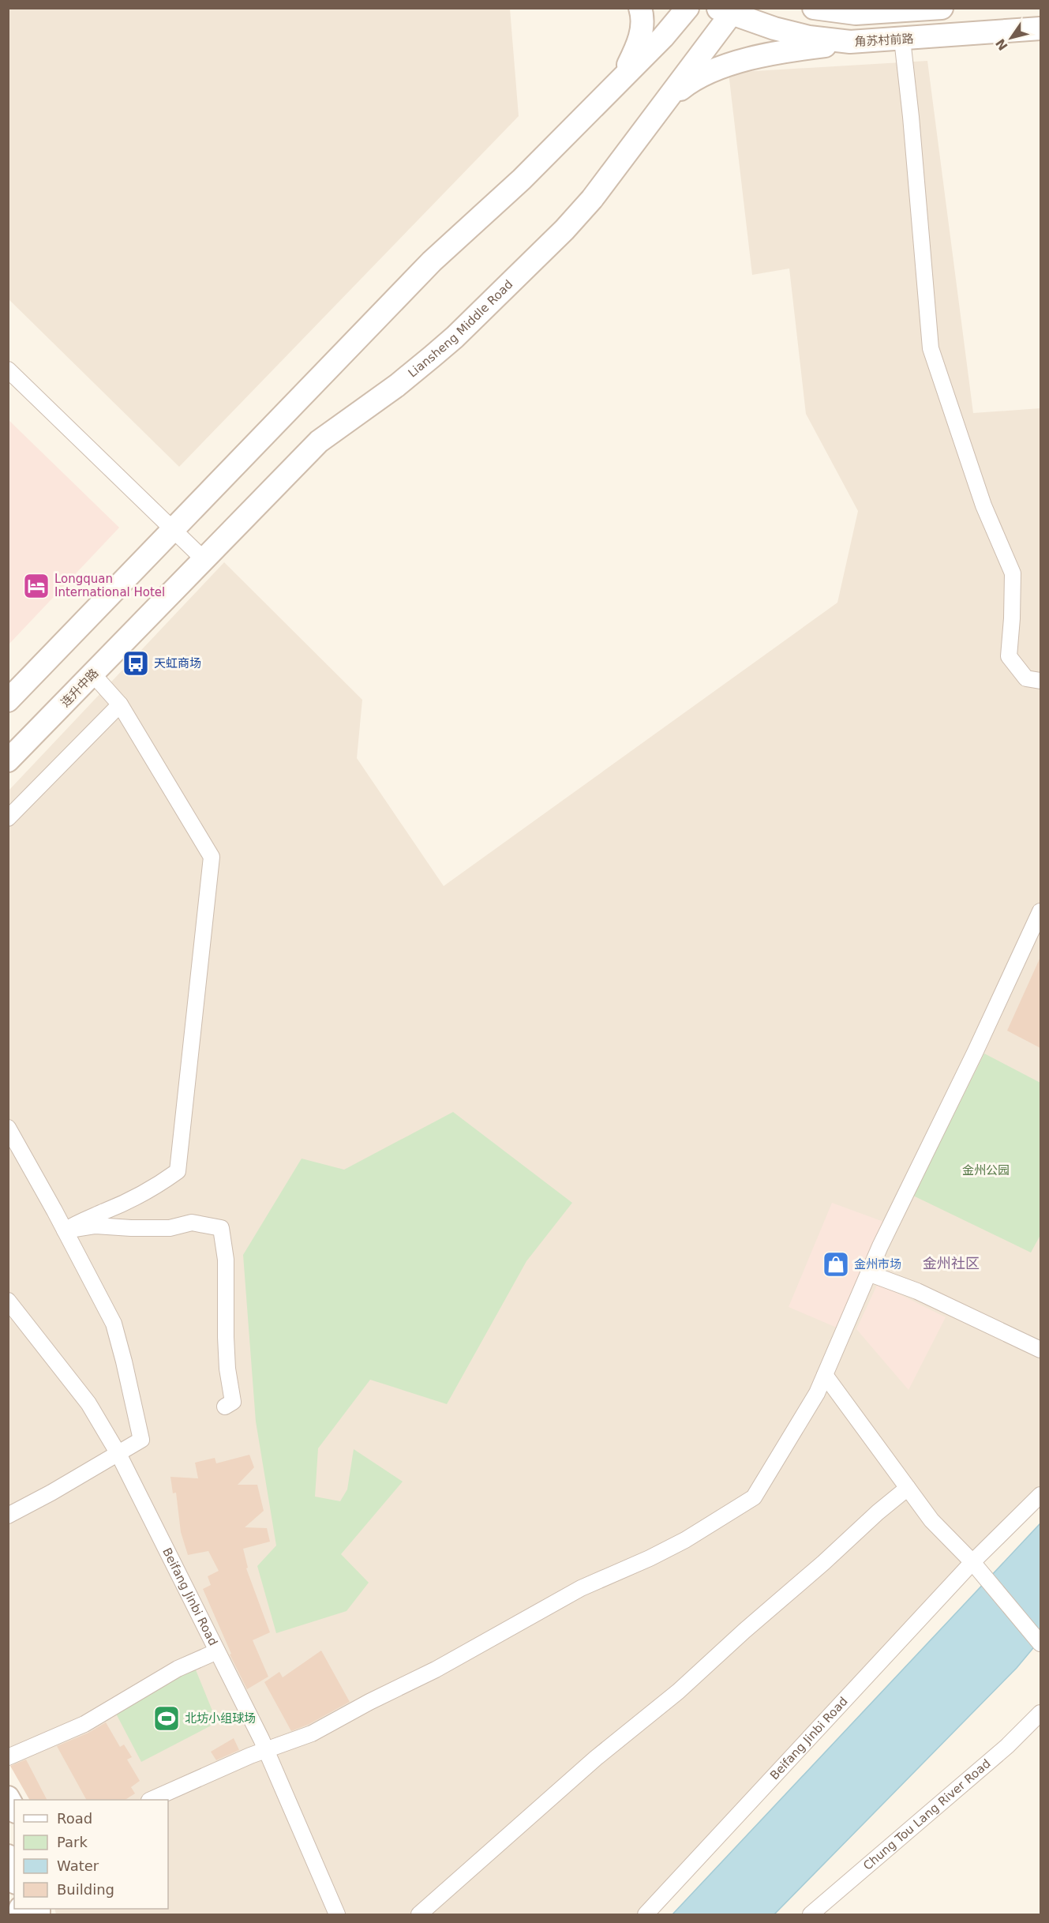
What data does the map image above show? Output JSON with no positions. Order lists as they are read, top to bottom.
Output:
{
  "streets": {
    "main road": ["角苏村前路", "Liansheng Middle Road", "连升中路"],
    "street": ["Beifang Jinbi Road", "Chung Tou Lang River Road"]
  },
  "crossings": [
    ["角苏村前路", "Liansheng Middle Road"],
    ["Liansheng Middle Road", "连升中路"]
  ],
  "districts": ["金州社区"],
  "parks": ["金州公园"],
  "places": {
    "hotel": ["Longquan International Hotel"],
    "bus stop": ["天虹商场"],
    "shop": ["金州市场"],
    "sports": ["北坊小组球场"]
  },
  "legend": [
    "Road",
    "Park",
    "Water",
    "Building"
  ],
  "north": "bottom left"
}
